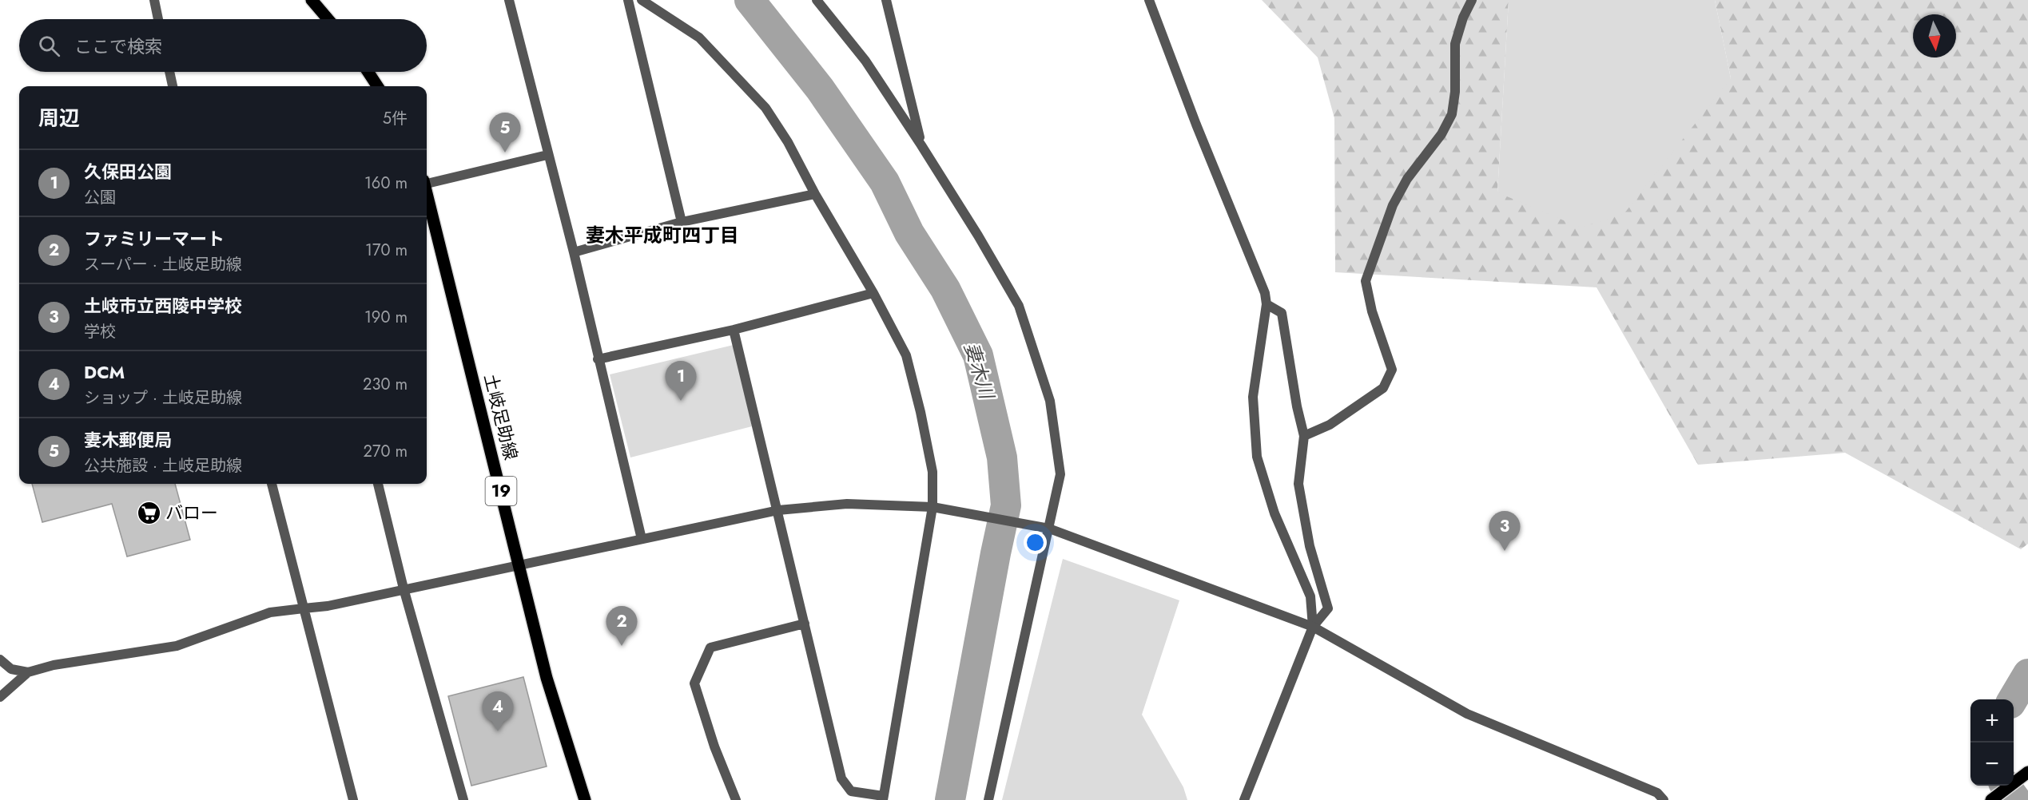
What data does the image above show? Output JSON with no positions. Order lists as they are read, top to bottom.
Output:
{
  "streets": {
    "main road": ["土岐足助線", "19"]
  },
  "districts": ["妻木平成町四丁目"],
  "water": ["妻木川"],
  "places": {
    "supermarket": ["バロー"]
  },
  "north": "bottom",
  "page": {
    "search": "ここで検索",
    "heading": ["周辺", "5件"],
    "pins": [
      "5",
      "1",
      "3",
      "2",
      "4"
    ],
    "list": [
      {
        "mark": "1",
        "name": "久保田公園",
        "note": "公園",
        "value": "160 m"
      },
      {
        "mark": "2",
        "name": "ファミリーマート",
        "note": "スーパー · 土岐足助線",
        "value": "170 m"
      },
      {
        "mark": "3",
        "name": "土岐市立西陵中学校",
        "note": "学校",
        "value": "190 m"
      },
      {
        "mark": "4",
        "name": "DCM",
        "note": "ショップ · 土岐足助線",
        "value": "230 m"
      },
      {
        "mark": "5",
        "name": "妻木郵便局",
        "note": "公共施設 · 土岐足助線",
        "value": "270 m"
      }
    ],
    "map_buttons": ["+", "−"]
  }
}
